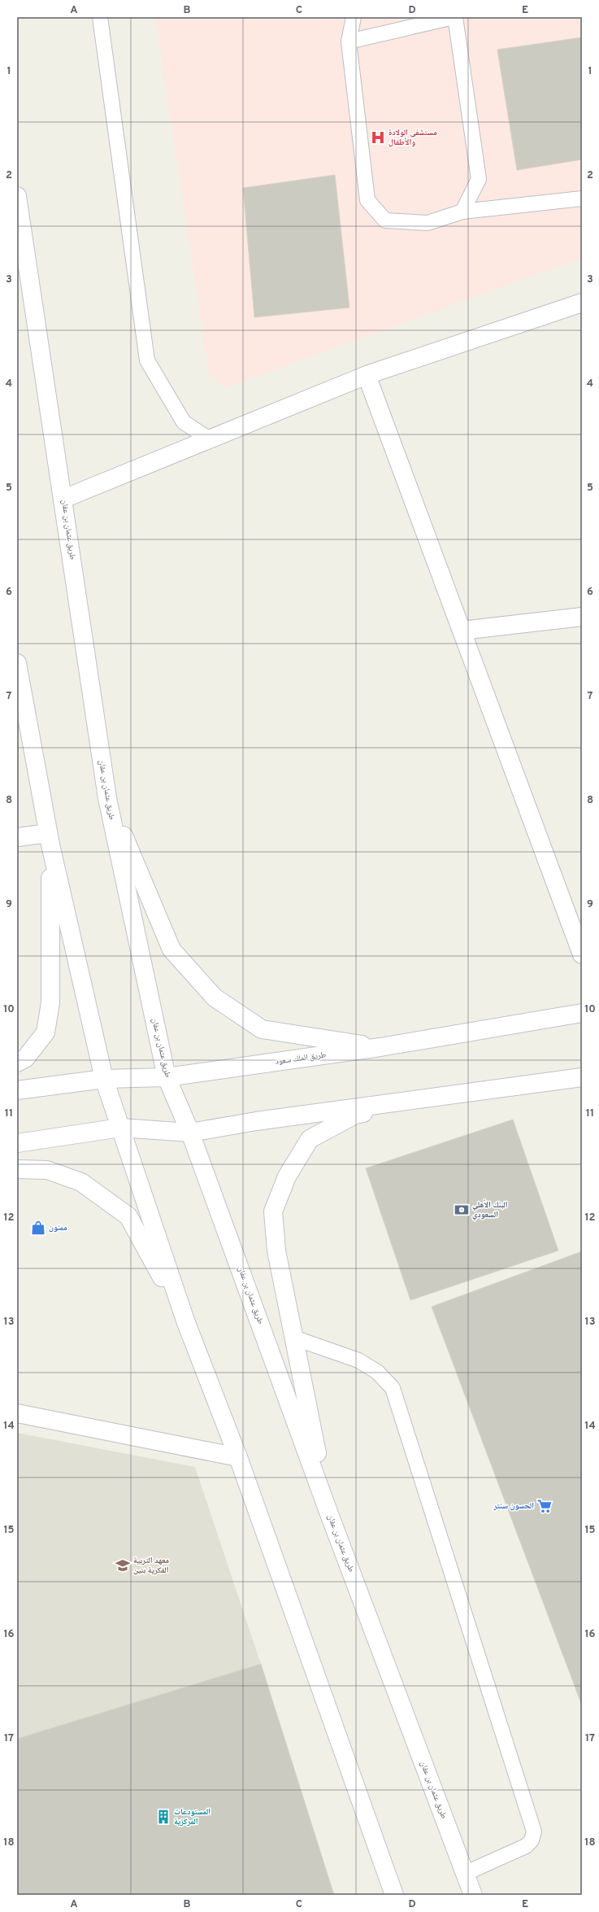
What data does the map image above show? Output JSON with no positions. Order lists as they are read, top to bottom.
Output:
{
  "streets": {
    "main road": ["طريق عثمان بن عفان", "طريق الملك سعود"]
  },
  "crossings": [
    ["طريق عثمان بن عفان", "طريق الملك سعود"]
  ],
  "places": {
    "hospital": ["مستشفى الولادة والأطفال"],
    "bank": ["البنك الأهلي السعودي"],
    "shop": ["ممنون"],
    "supermarket": ["الحسون سنتر"],
    "school or university": ["معهد التربية الفكرية بنين"],
    "building": ["المستودعات المركزية"]
  },
  "grid": {
    "columns": [
      "A",
      "B",
      "C",
      "D",
      "E"
    ],
    "rows": [
      "1",
      "2",
      "3",
      "4",
      "5",
      "6",
      "7",
      "8",
      "9",
      "10",
      "11",
      "12",
      "13",
      "14",
      "15",
      "16",
      "17",
      "18"
    ]
  }
}
